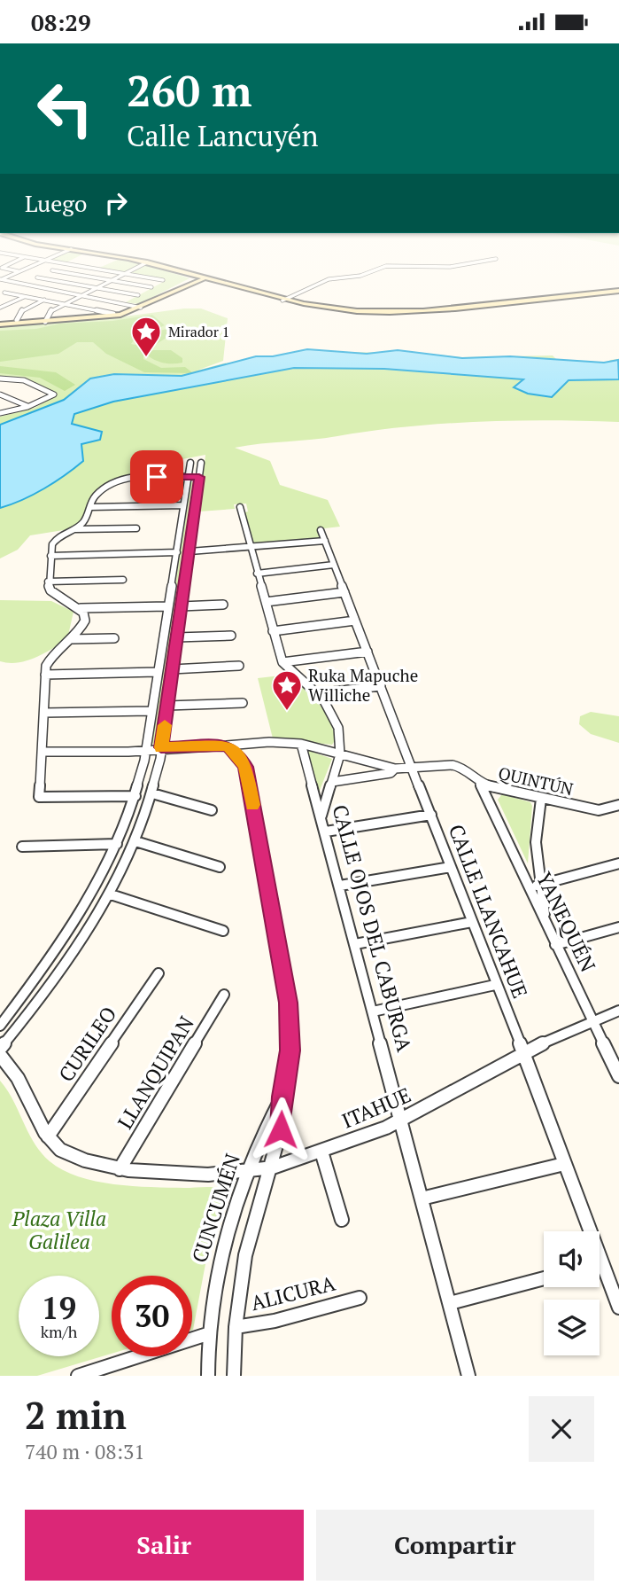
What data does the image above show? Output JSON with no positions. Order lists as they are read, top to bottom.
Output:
{
  "streets": {
    "street": [
      "QUINTÚN",
      "CALLE LLANCAHUE",
      "YANEQUÉN",
      "CALLE OJOS DEL CABURGA",
      "CURILEO",
      "LLANQUIPAN",
      "ITAHUE",
      "CUNCUMÉN",
      "ALICURA"
    ]
  },
  "crossings": [
    ["QUINTÚN", "CALLE LLANCAHUE"],
    ["QUINTÚN", "YANEQUÉN"],
    ["CALLE LLANCAHUE", "ITAHUE"],
    ["YANEQUÉN", "ITAHUE"],
    ["CALLE OJOS DEL CABURGA", "ITAHUE"],
    ["CURILEO", "ITAHUE"],
    ["LLANQUIPAN", "ITAHUE"],
    ["ITAHUE", "CUNCUMÉN"],
    ["CUNCUMÉN", "ALICURA"]
  ],
  "parks": ["Plaza Villa Galilea"],
  "places": {
    "place": ["Mirador 1", "Ruka Mapuche Williche"]
  },
  "page": {
    "status": "08:29",
    "turn": ["260 m", "Calle Lancuyén"],
    "then": "Luego",
    "speed": "19 km/h",
    "limit": "30",
    "heading": ["2 min", "740 m · 08:31"],
    "buttons": ["Salir", "Compartir"]
  }
}
